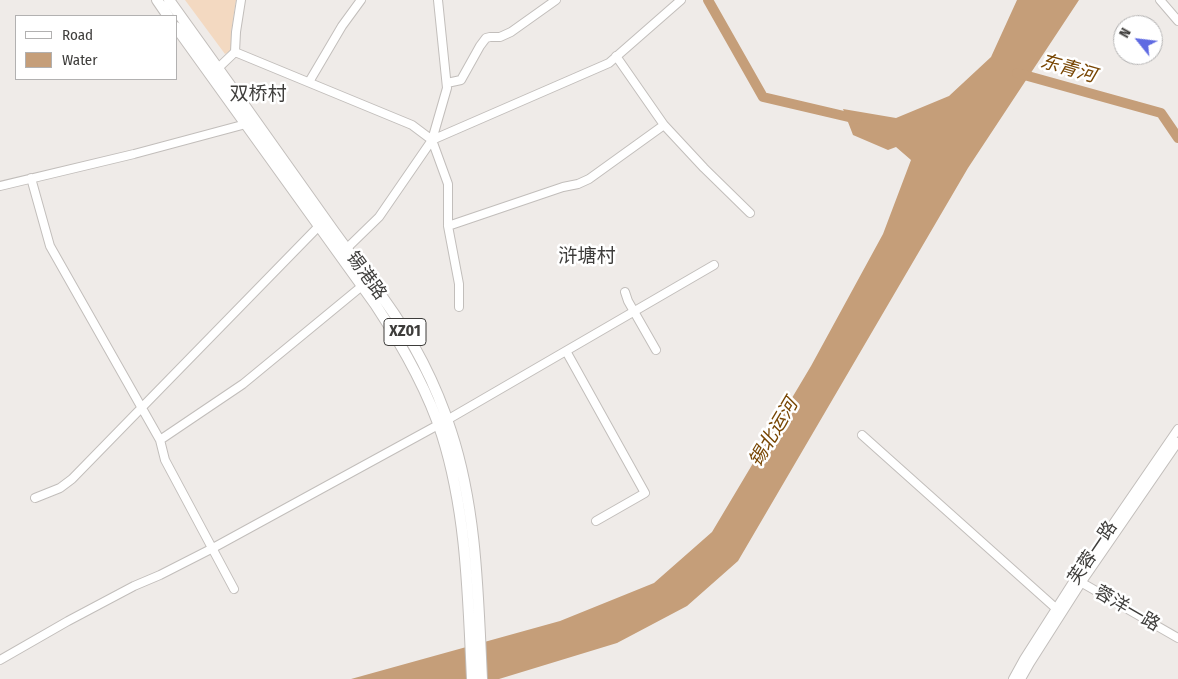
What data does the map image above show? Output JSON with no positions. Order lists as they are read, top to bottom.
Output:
{
  "streets": {
    "main road": ["锡港路", "XZ01"],
    "street": ["芙蓉一路", "蓉洋一路"]
  },
  "crossings": [
    ["芙蓉一路", "蓉洋一路"]
  ],
  "districts": ["双桥村", "浒塘村"],
  "water": ["东青河", "锡北运河"],
  "legend": ["Road", "Water"],
  "north": "top left"
}
